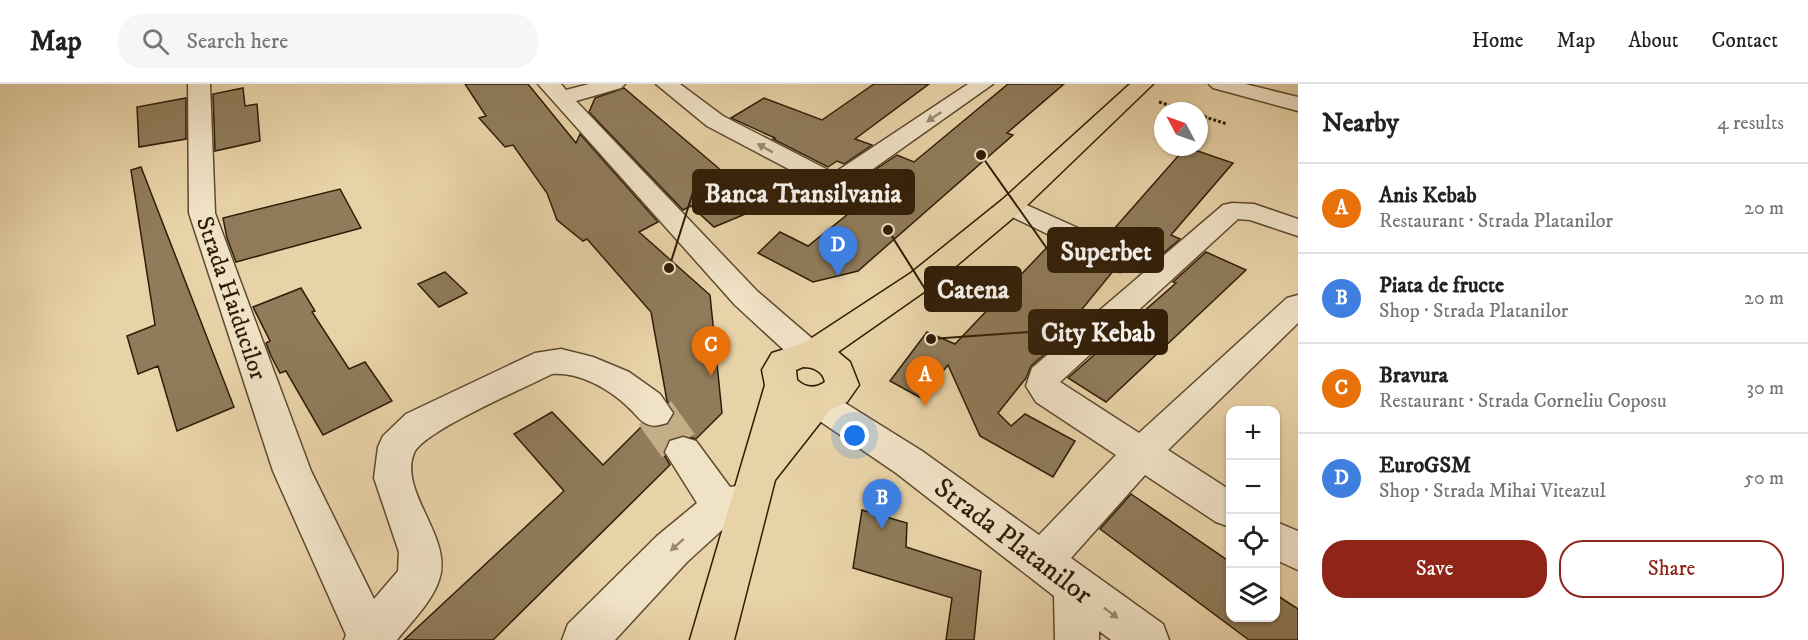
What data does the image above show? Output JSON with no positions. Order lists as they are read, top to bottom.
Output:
{
  "streets": {
    "street": ["Strada Haiducilor", "Strada Platanilor"]
  },
  "places": [
    "Superbet",
    "Catena",
    "Banca Transilvania",
    "City Kebab"
  ],
  "north": "top left",
  "page": {
    "header": "Map",
    "search": "Search here",
    "nav": [
      "Home",
      "Map",
      "About",
      "Contact"
    ],
    "heading": ["Nearby", "4 results"],
    "list": [
      {
        "mark": "A",
        "name": "Anis Kebab",
        "note": "Restaurant · Strada Platanilor",
        "value": "20 m"
      },
      {
        "mark": "B",
        "name": "Piata de fructe",
        "note": "Shop · Strada Platanilor",
        "value": "20 m"
      },
      {
        "mark": "C",
        "name": "Bravura",
        "note": "Restaurant · Strada Corneliu Coposu",
        "value": "30 m"
      },
      {
        "mark": "D",
        "name": "EuroGSM",
        "note": "Shop · Strada Mihai Viteazul",
        "value": "50 m"
      }
    ],
    "pins": [
      "D",
      "C",
      "A",
      "B"
    ],
    "map_buttons": ["+", "−"],
    "buttons": ["Save", "Share"]
  }
}
